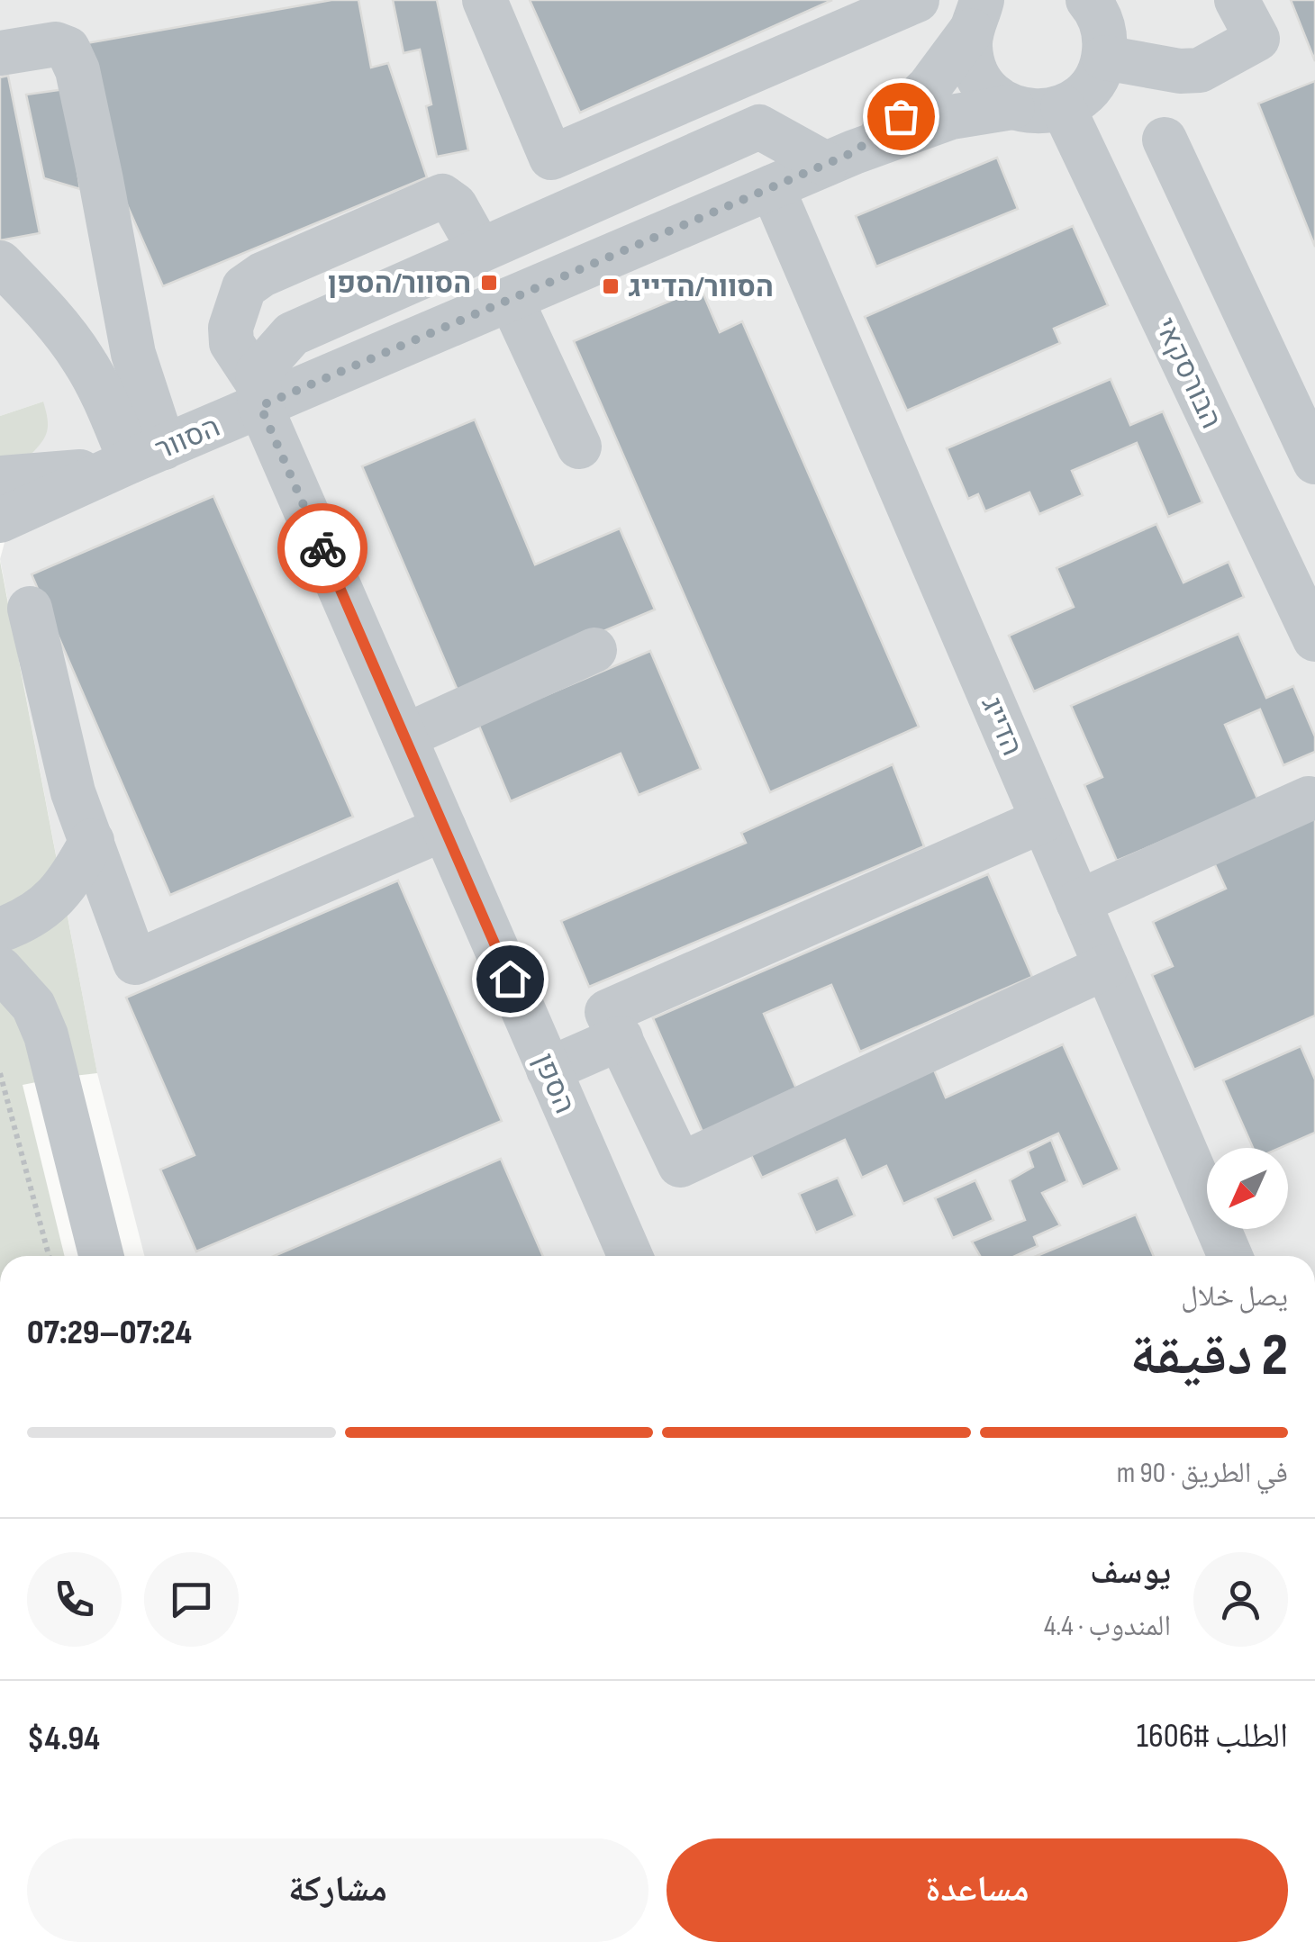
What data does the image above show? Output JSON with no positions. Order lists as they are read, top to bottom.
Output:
{
  "streets": {
    "street": [
      "הבורסקאי",
      "הסוור",
      "הדייג",
      "הספן"
    ]
  },
  "crossings": [
    ["הסוור", "הדייג"],
    ["הסוור", "הספן"]
  ],
  "places": {
    "transit": ["הסוור/הספן", "הסוור/הדייג"]
  },
  "north": "bottom left",
  "page": {
    "heading": ["2 دقيقة", "يصل خلال", "07:24–07:29"],
    "panel": [
      "يوسف",
      "المندوب · 4.4",
      "الطلب #1606",
      "$4.94"
    ],
    "bar": "في الطريق · 90 m",
    "buttons": ["مساعدة", "مشاركة"]
  }
}
